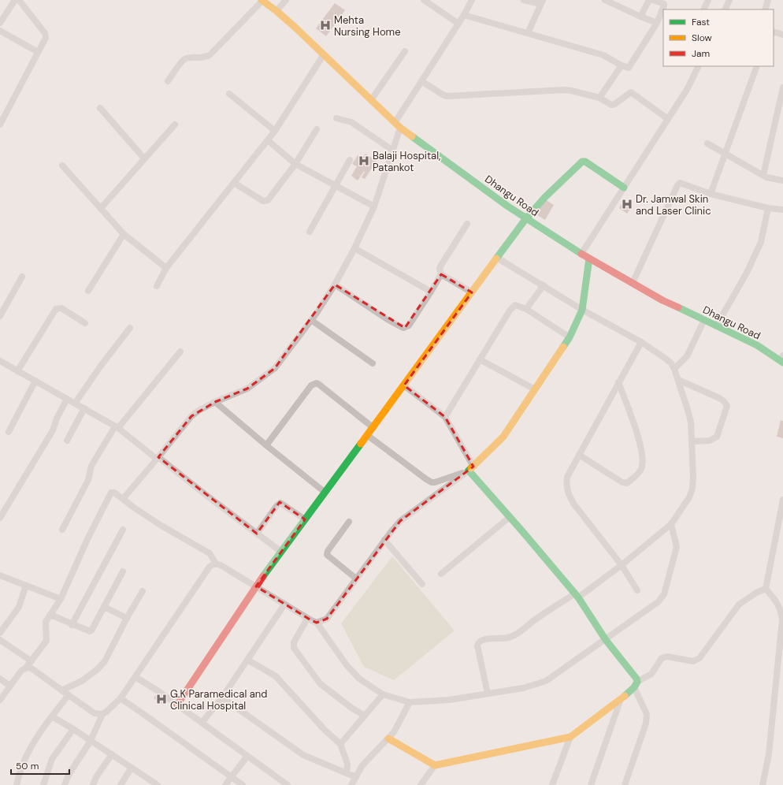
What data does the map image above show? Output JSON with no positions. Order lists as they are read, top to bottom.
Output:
{
  "streets": {
    "street": ["Dhangu Road"]
  },
  "places": {
    "hospital": [
      "Mehta Nursing Home",
      "Balaji Hospital, Patankot",
      "Dr. Jamwal Skin and Laser Clinic",
      "G.K Paramedical and Clinical Hospital"
    ]
  },
  "legend": ["Fast", "Slow", "Jam"],
  "scale_bar": "50 m"
}
